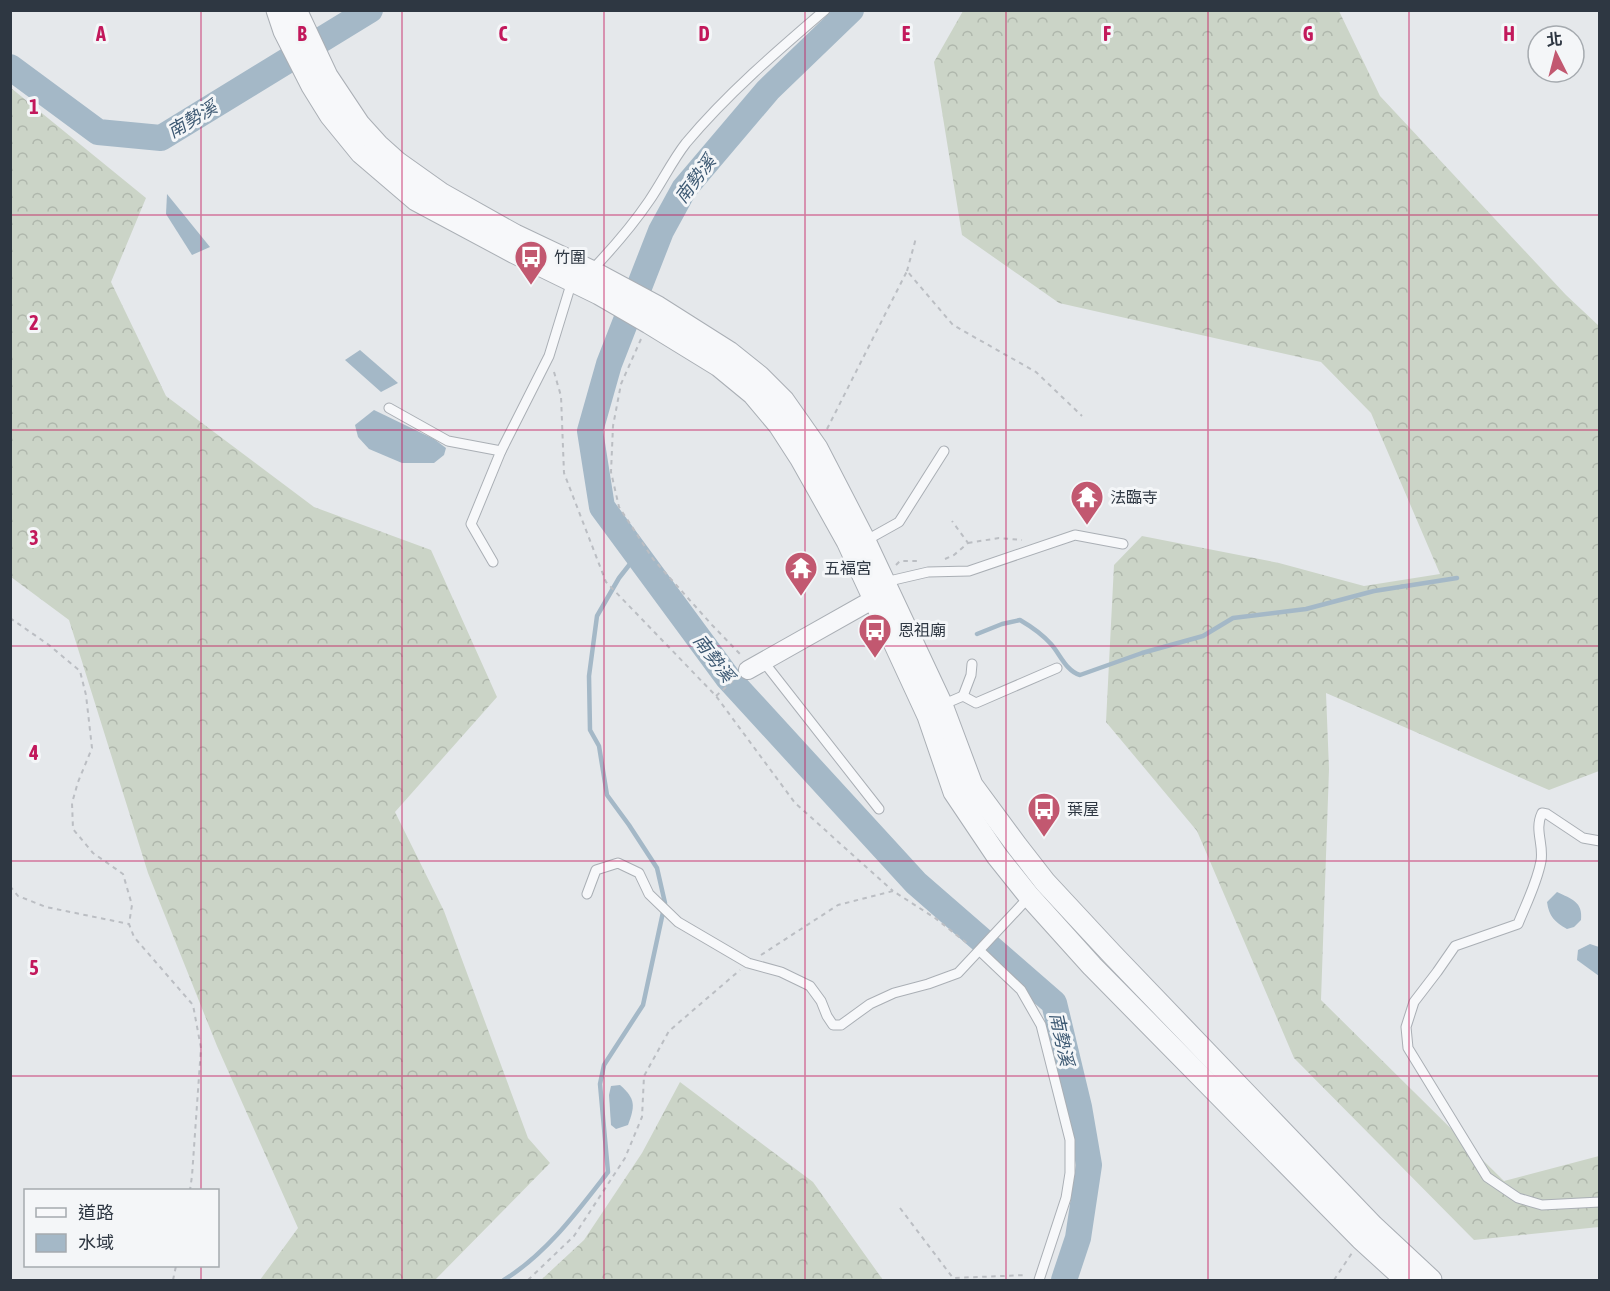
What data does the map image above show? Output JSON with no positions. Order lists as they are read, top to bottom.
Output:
{
  "water": ["南勢溪"],
  "places": {
    "bus stop": ["竹圍", "恩祖廟", "葉屋"],
    "temple": ["法臨寺", "五福宮"]
  },
  "legend": ["道路", "水域"],
  "north": "top",
  "grid": {
    "columns": [
      "A",
      "B",
      "C",
      "D",
      "E",
      "F",
      "G",
      "H"
    ],
    "rows": [
      "1",
      "2",
      "3",
      "4",
      "5"
    ]
  }
}
